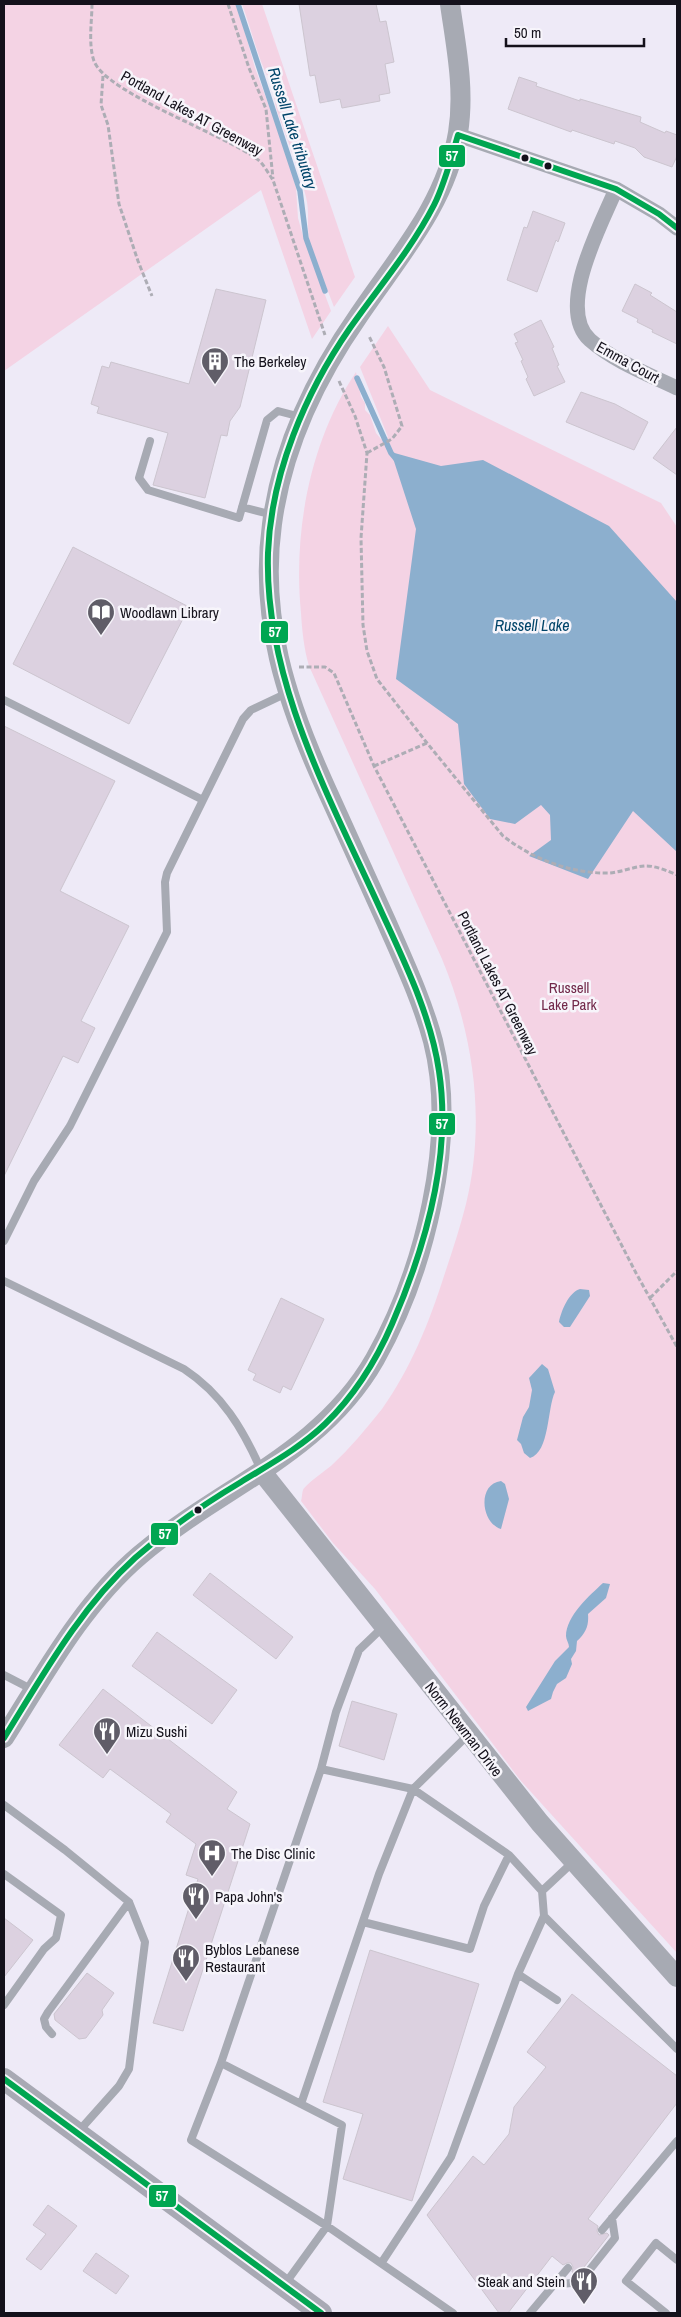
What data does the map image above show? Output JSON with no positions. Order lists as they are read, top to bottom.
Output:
{
  "streets": {
    "street": ["Emma Court", "Norm Newman Drive"],
    "path": ["Portland Lakes AT Greenway"]
  },
  "water": ["Russell Lake tributary", "Russell Lake"],
  "parks": ["Russell Lake Park"],
  "places": {
    "building": ["The Berkeley"],
    "library": ["Woodlawn Library"],
    "restaurant": [
      "Mizu Sushi",
      "Papa John's",
      "Byblos Lebanese Restaurant",
      "Steak and Stein"
    ],
    "hospital": ["The Disc Clinic"]
  },
  "lines": ["transit line 57"],
  "scale_bar": "50 m"
}
